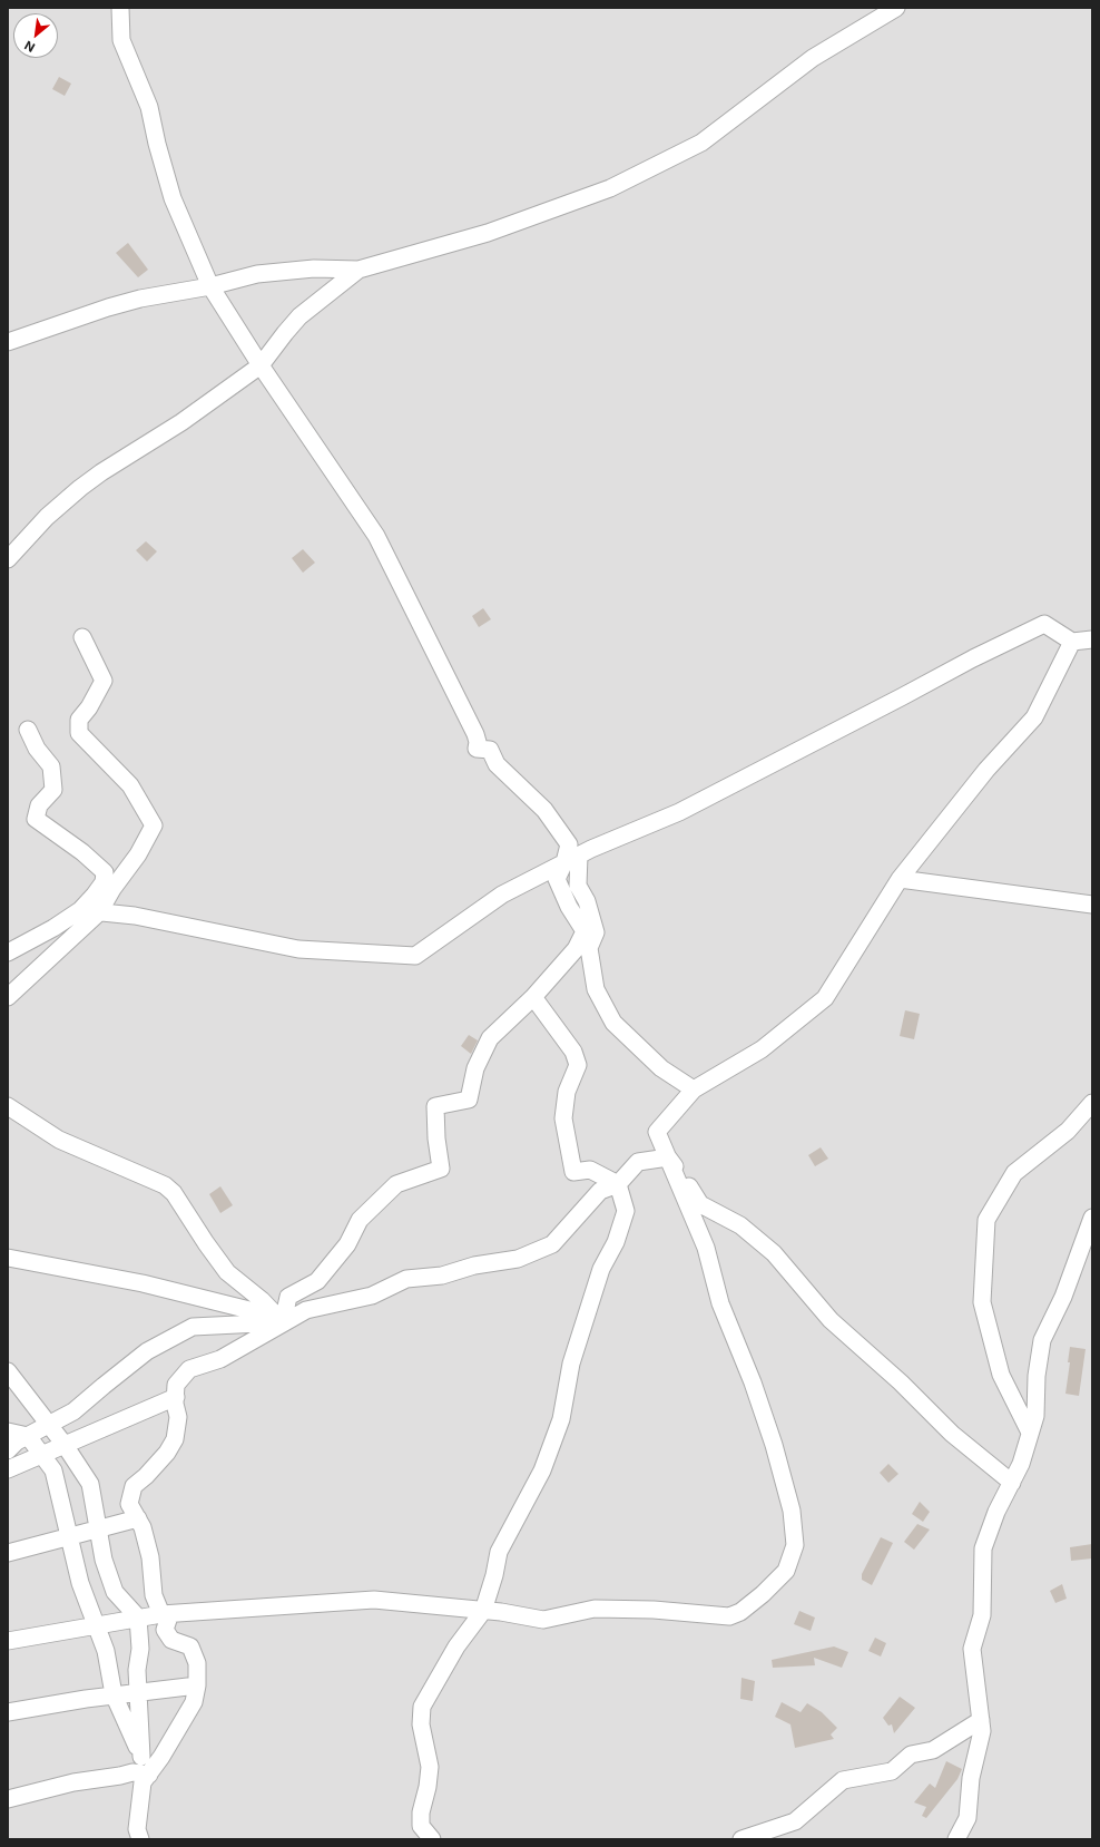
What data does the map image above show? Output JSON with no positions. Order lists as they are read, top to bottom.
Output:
{
  "north": "bottom left"
}
